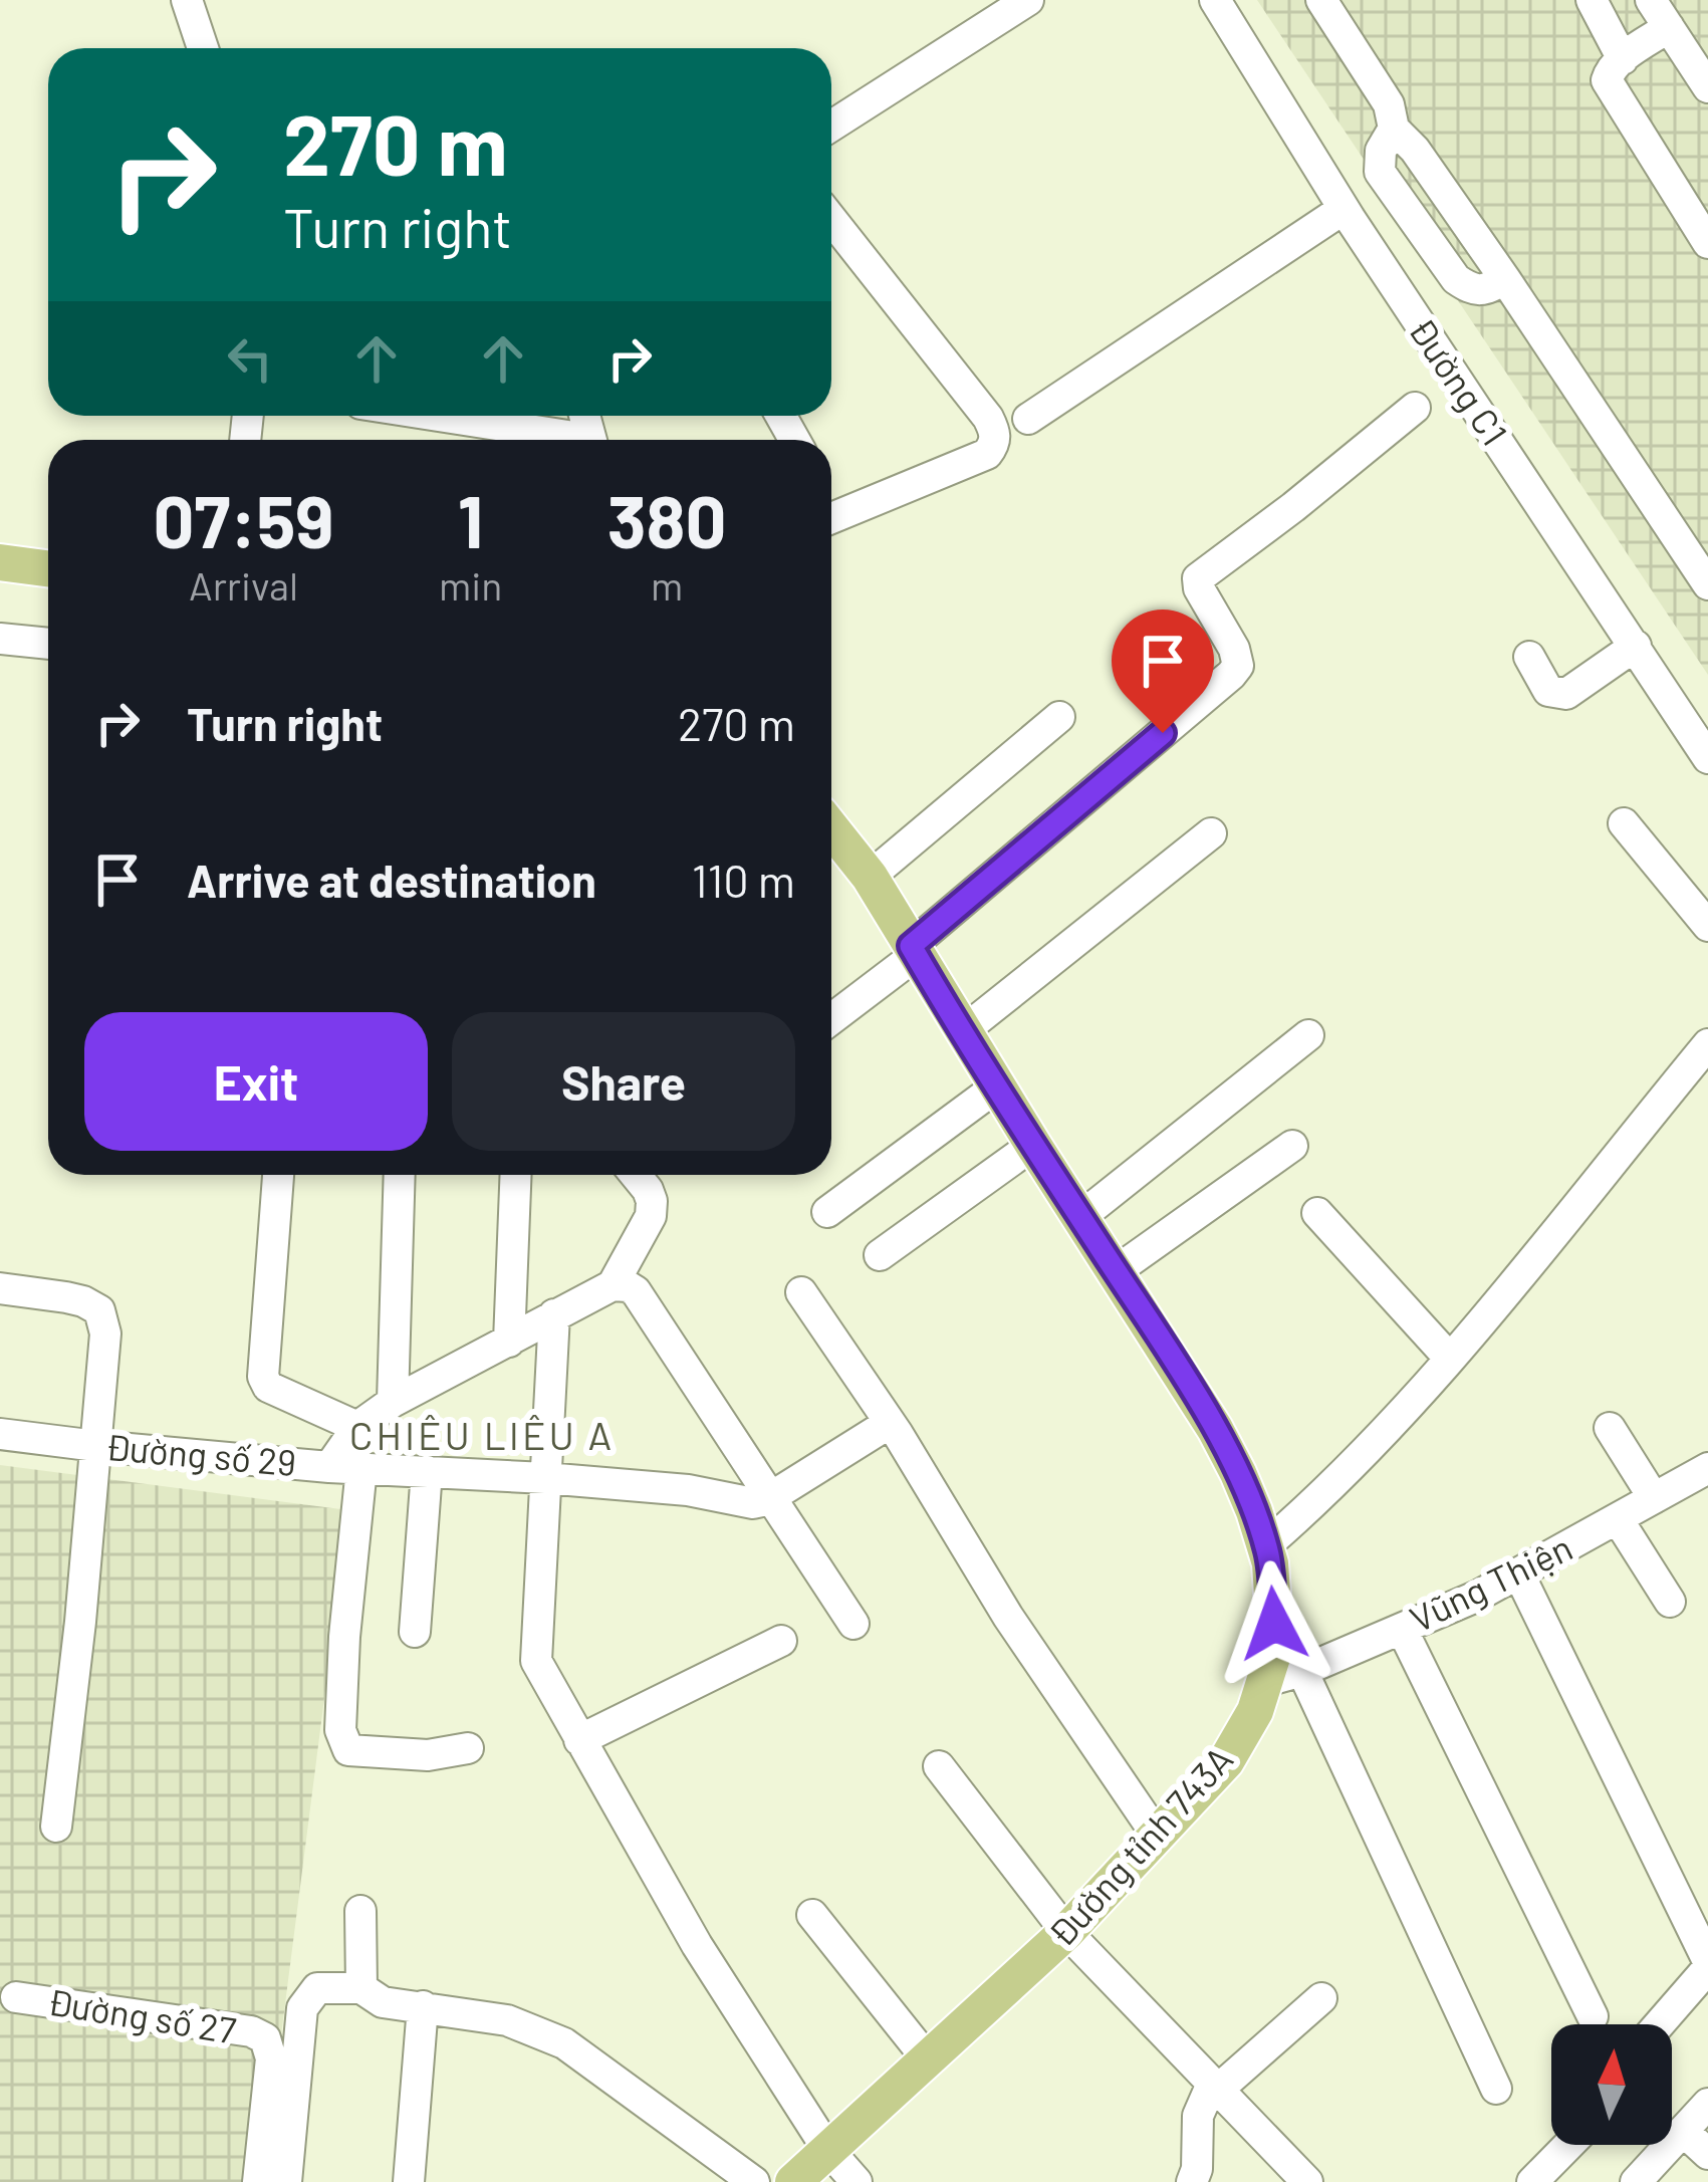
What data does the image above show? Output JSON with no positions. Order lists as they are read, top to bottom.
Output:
{
  "streets": {
    "main road": ["Đường tỉnh 743A"],
    "street": [
      "Đường C1",
      "Đường số 29",
      "Vũng Thiện",
      "Đường số 27"
    ]
  },
  "crossings": [
    ["Vũng Thiện", "Đường tỉnh 743A"]
  ],
  "districts": ["CHIÊU LIÊU A"],
  "north": "top",
  "page": {
    "turn": ["270 m", "Turn right"],
    "eta": [
      "07:59",
      "Arrival",
      "1",
      "min",
      "380",
      "m"
    ],
    "list": [
      {
        "name": "Turn right",
        "value": "270 m"
      },
      {
        "name": "Arrive at destination",
        "value": "110 m"
      }
    ],
    "buttons": ["Exit", "Share"]
  }
}
